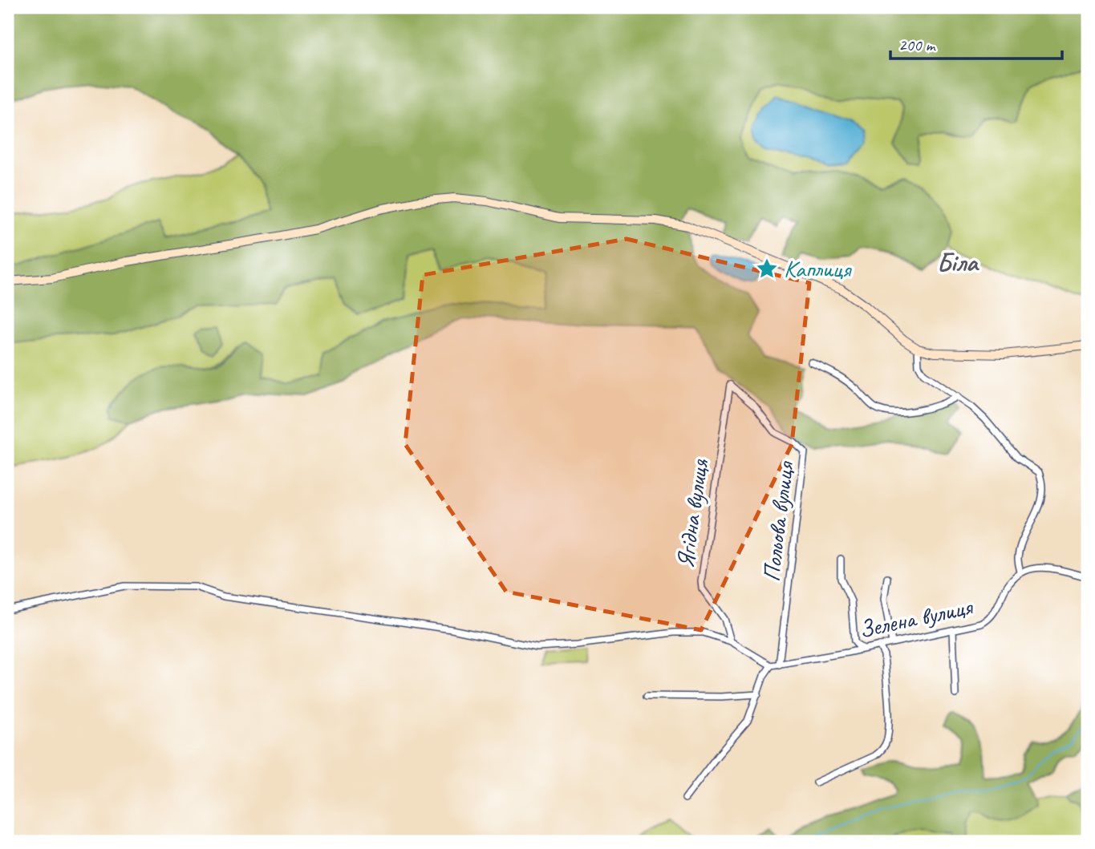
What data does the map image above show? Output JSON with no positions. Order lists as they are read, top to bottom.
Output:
{
  "streets": {
    "street": ["Ягідна вулиця", "Польова вулиця", "Зелена вулиця"]
  },
  "crossings": [
    ["Ягідна вулиця", "Польова вулиця"],
    ["Польова вулиця", "Зелена вулиця"]
  ],
  "districts": ["Біла"],
  "places": {
    "place": ["Каплиця"]
  },
  "scale_bar": "200 m"
}
